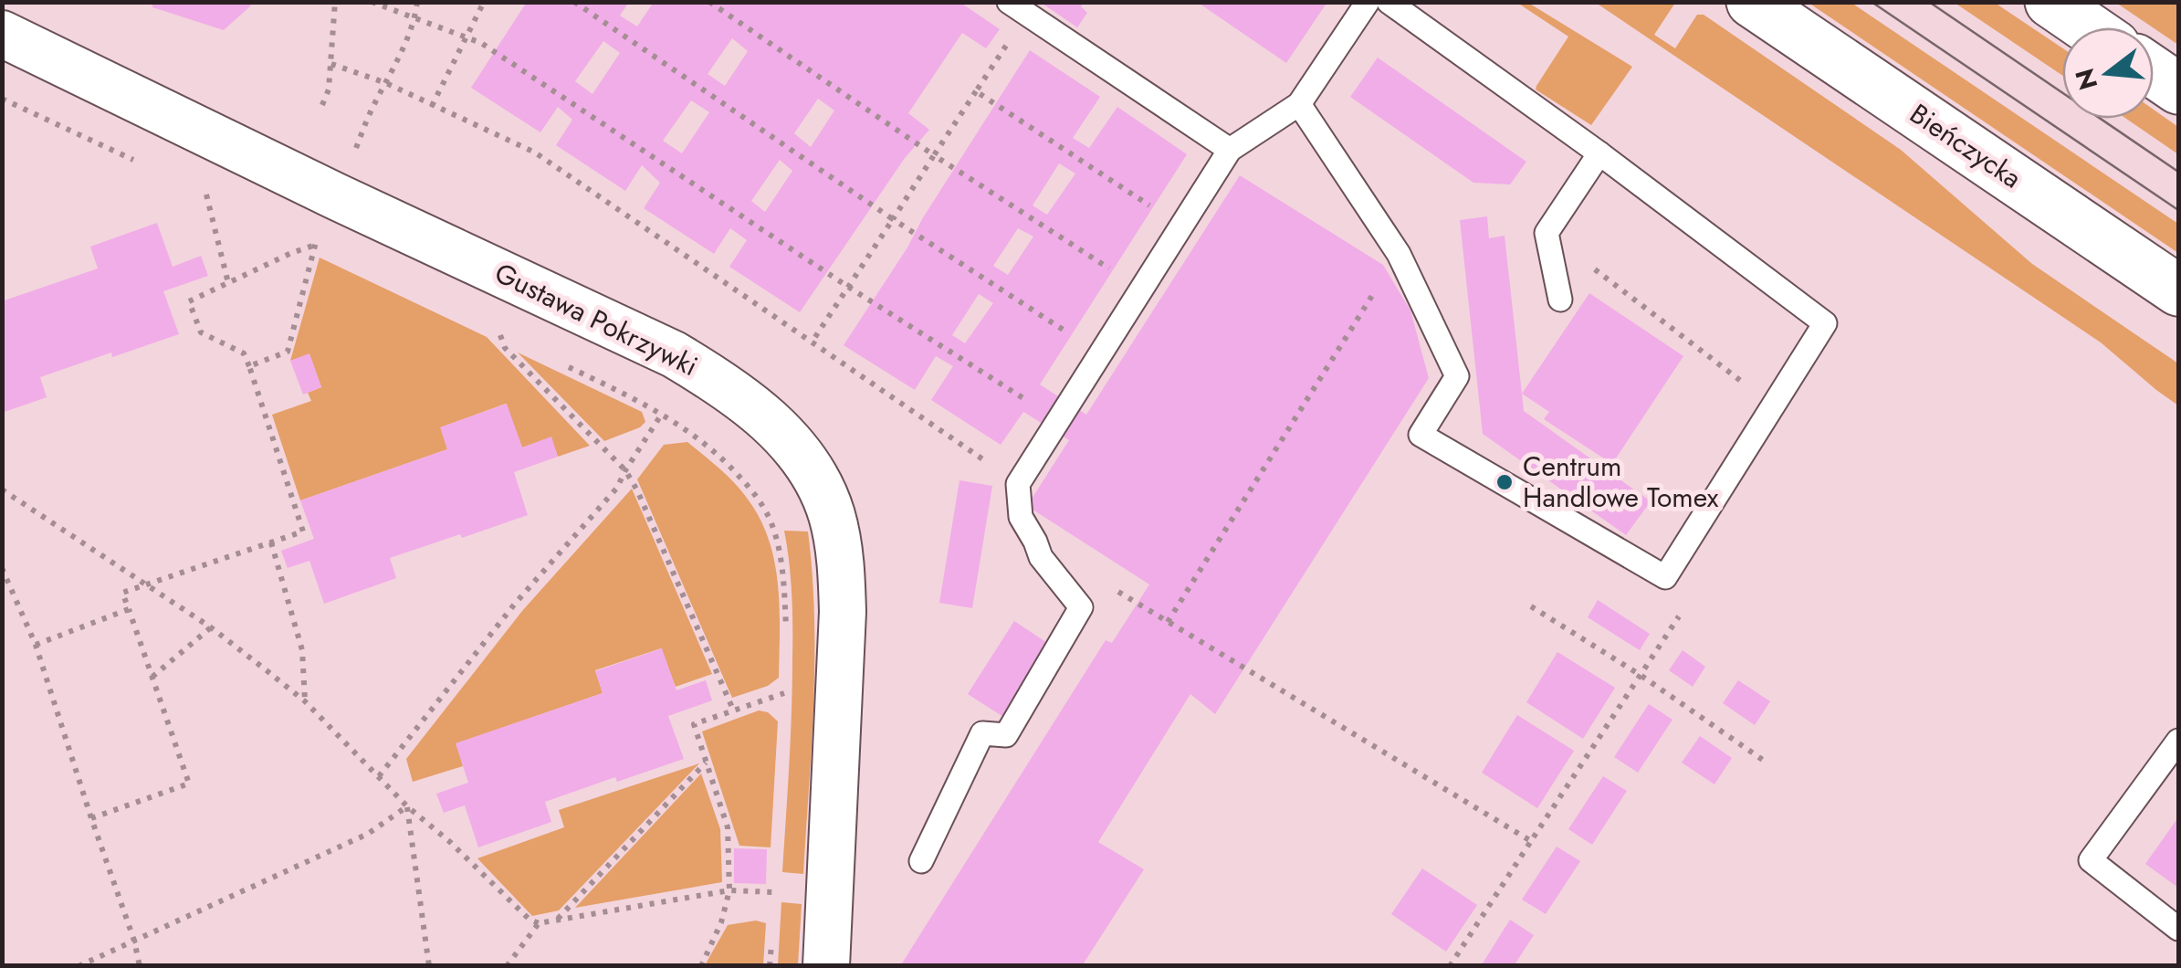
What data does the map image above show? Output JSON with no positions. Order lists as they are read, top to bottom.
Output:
{
  "streets": {
    "main road": ["Bieńczycka"],
    "street": ["Gustawa Pokrzywki"]
  },
  "places": ["Centrum Handlowe Tomex"],
  "north": "left"
}
